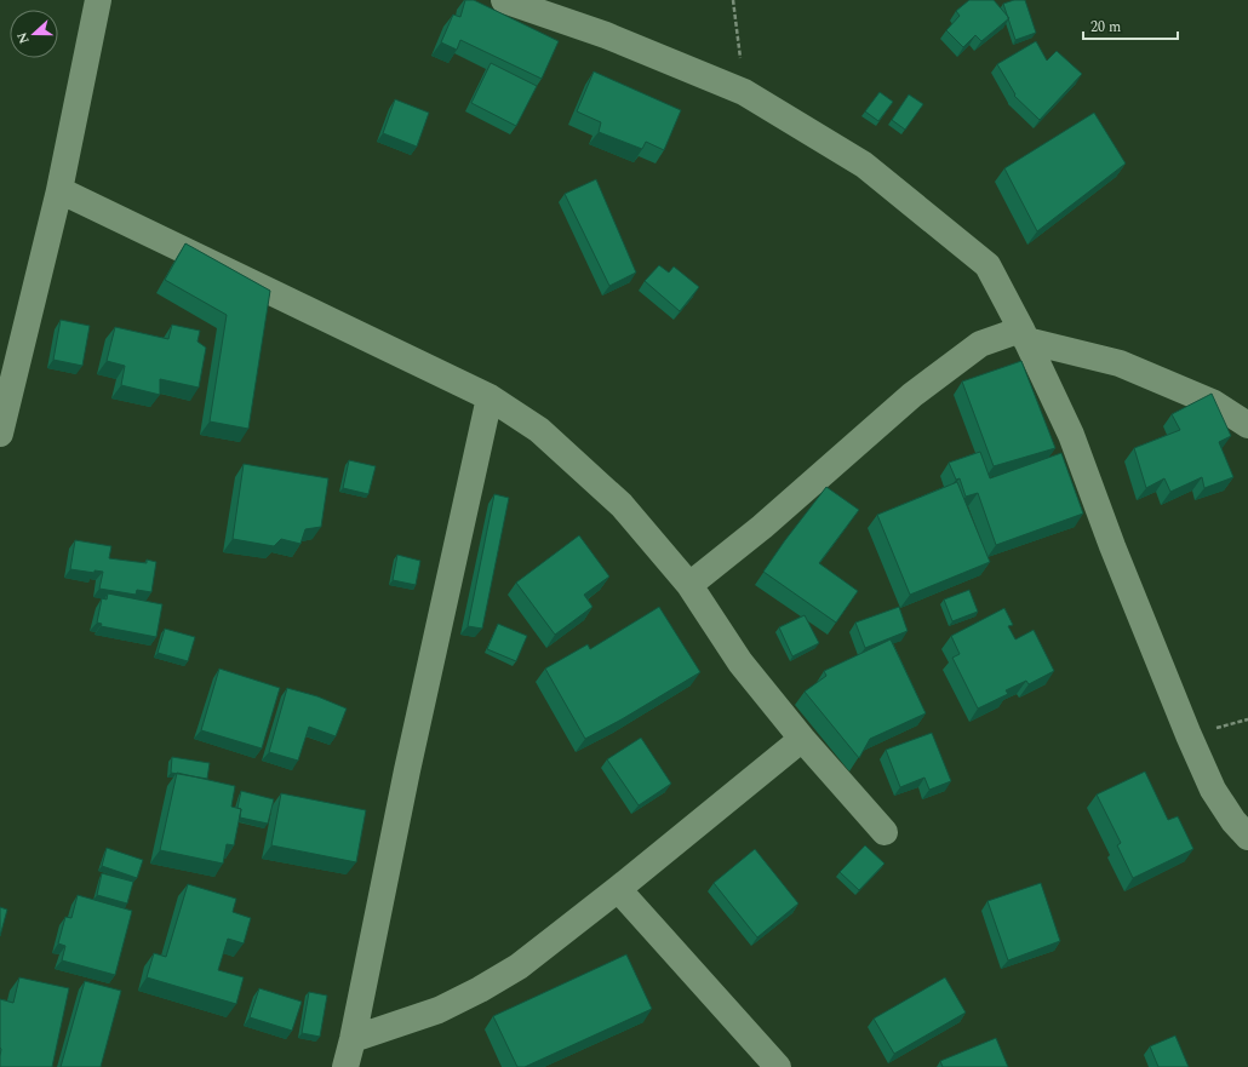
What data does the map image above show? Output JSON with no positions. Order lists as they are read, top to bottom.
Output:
{
  "scale_bar": "20 m",
  "north": "left"
}
